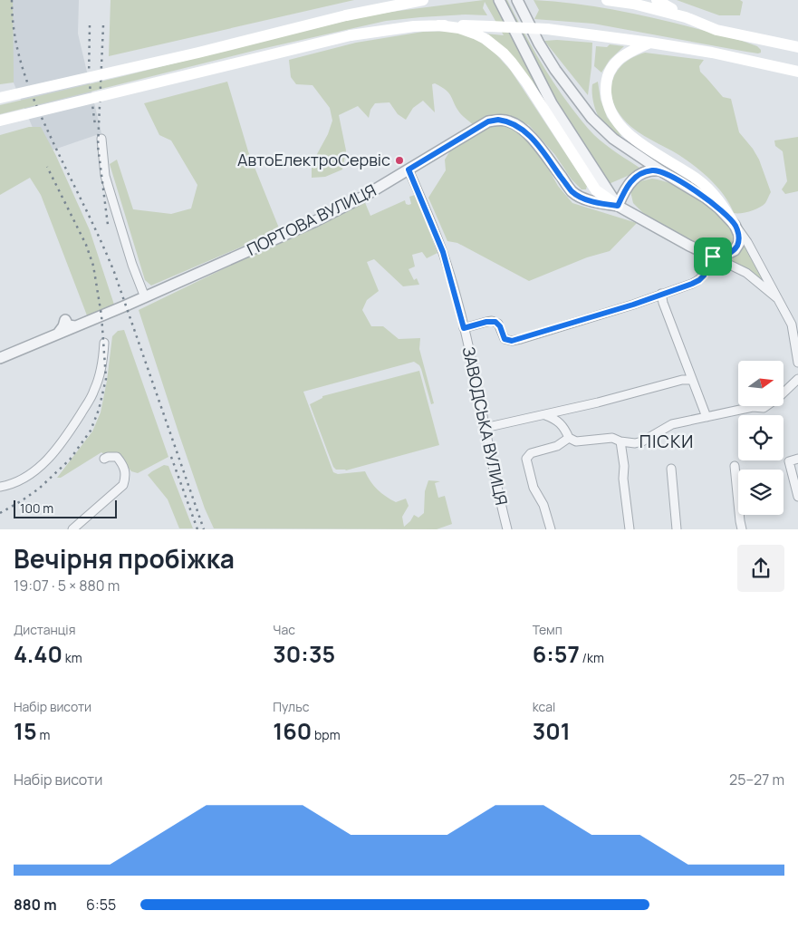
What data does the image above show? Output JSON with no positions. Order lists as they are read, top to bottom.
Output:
{
  "streets": {
    "street": ["ПОРТОВА ВУЛИЦЯ", "ЗАВОДСЬКА ВУЛИЦЯ"]
  },
  "crossings": [
    ["ПОРТОВА ВУЛИЦЯ", "ЗАВОДСЬКА ВУЛИЦЯ"]
  ],
  "districts": ["ПІСКИ"],
  "places": ["АвтоЕлектроСервіс"],
  "scale_bar": "100 m",
  "north": "right",
  "page": {
    "scale": "100 m",
    "heading": ["Вечірня пробіжка", "19:07 · 5 × 880 m"],
    "stats": [
      ["Дистанція", "4.40 km"],
      ["Час", "30:35"],
      ["Темп", "6:57 /km"],
      ["Набір висоти", "15 m"],
      ["Пульс", "160 bpm"],
      ["kcal", "301"]
    ],
    "chart": ["Набір висоти", "25–27 m"],
    "list": [
      {
        "name": "880 m",
        "note": "6:55"
      }
    ]
  }
}
